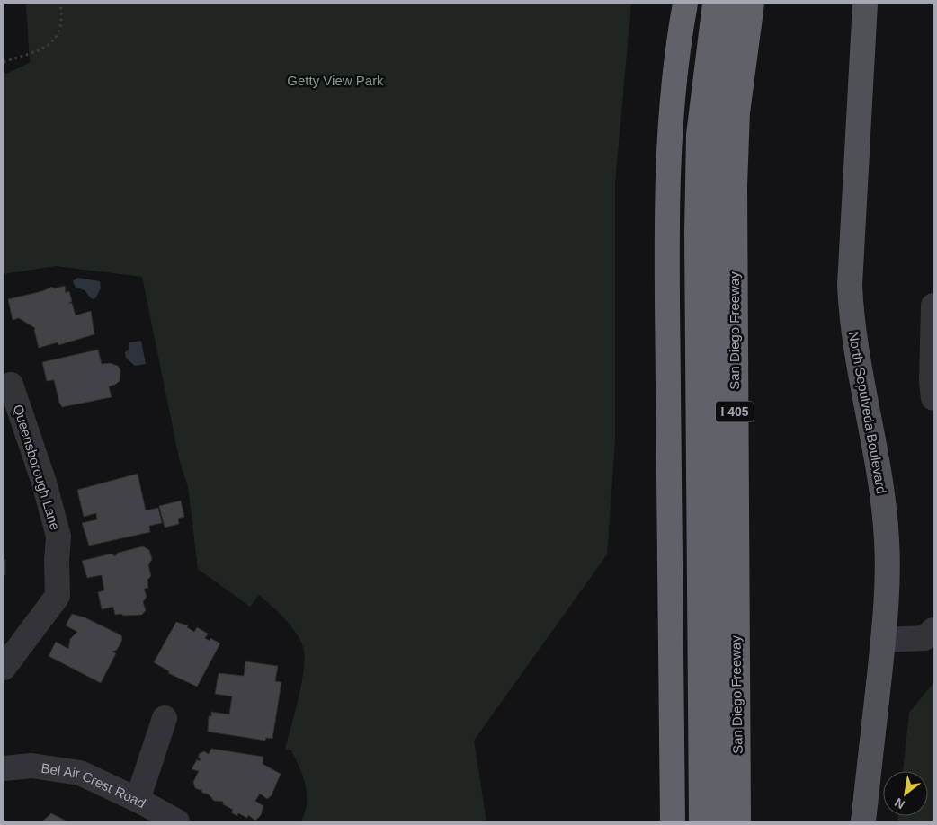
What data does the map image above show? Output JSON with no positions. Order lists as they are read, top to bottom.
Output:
{
  "streets": {
    "highway": ["San Diego Freeway", "I 405"],
    "main road": ["North Sepulveda Boulevard"],
    "street": ["Queensborough Lane", "Bel Air Crest Road"]
  },
  "parks": ["Getty View Park"],
  "north": "bottom left"
}
